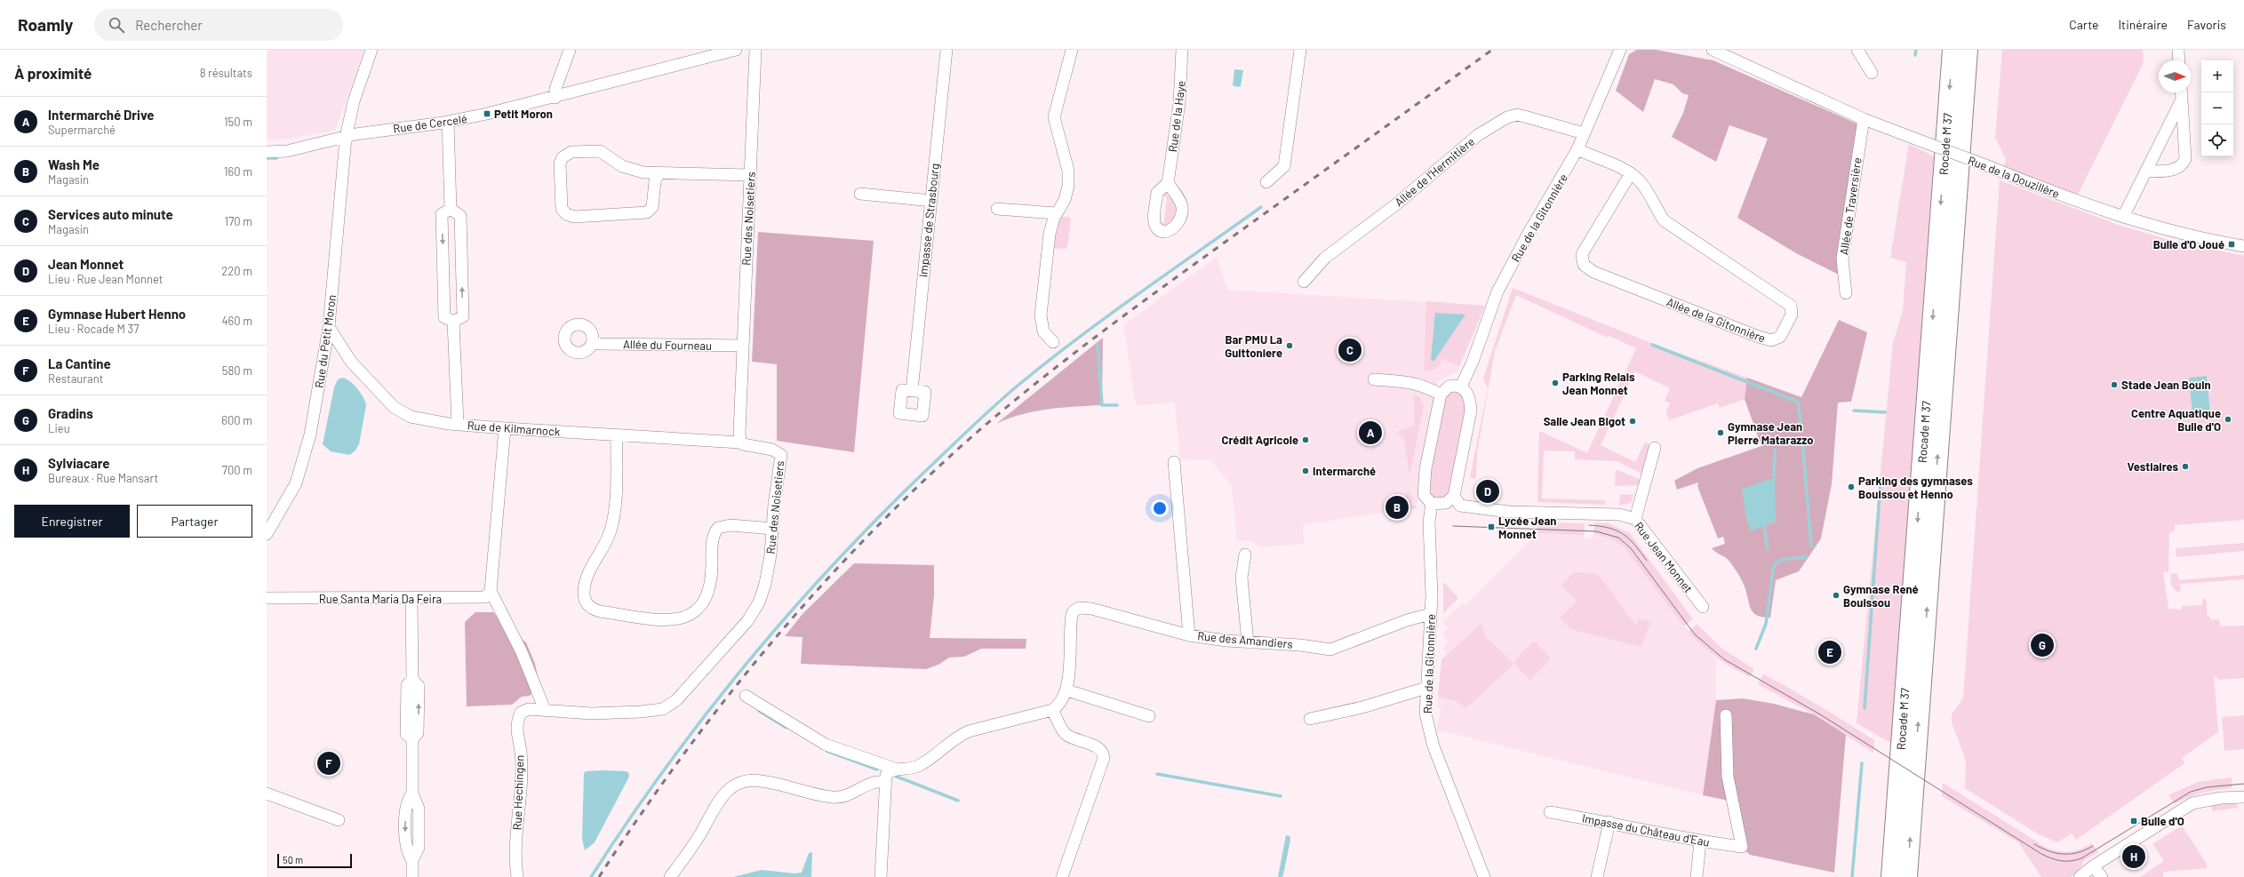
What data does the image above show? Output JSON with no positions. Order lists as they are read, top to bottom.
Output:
{
  "streets": {
    "highway": ["Rocade M 37"],
    "street": [
      "Rue de la Haye",
      "Rue de Cercelé",
      "Allée de l'Hermitière",
      "Rue de la Douzillère",
      "Allée de Traversière",
      "Rue de la Gitonnière",
      "Rue des Noisetiers",
      "Impasse de Strasbourg",
      "Allée de la Gitonnière",
      "Rue du Petit Moron",
      "Allée du Fourneau",
      "Rue de Kilmarnock",
      "Rue Jean Monnet",
      "Rue Santa Maria Da Feira",
      "Rue des Amandiers",
      "Rue Hechingen",
      "Impasse du Château d'Eau"
    ]
  },
  "crossings": [
    ["Rue de Cercelé", "Rue du Petit Moron"],
    ["Allée de l'Hermitière", "Rue de la Gitonnière"],
    ["Rue de la Douzillère", "Allée de Traversière"],
    ["Rue de la Gitonnière", "Allée de la Gitonnière"],
    ["Rue de la Gitonnière", "Rue des Amandiers"],
    ["Rue des Noisetiers", "Allée du Fourneau"],
    ["Rue des Noisetiers", "Rue de Kilmarnock"],
    ["Rue des Noisetiers", "Rue Hechingen"],
    ["Rue du Petit Moron", "Rue de Kilmarnock"]
  ],
  "places": {
    "transit": [
      "Petit Moron",
      "Bulle d'O Joué",
      "Lycée Jean Monnet",
      "Bulle d'O"
    ],
    "other": [
      "Bar PMU La Guittoniere",
      "Parking Relais Jean Monnet",
      "Stade Jean Bouin",
      "Centre Aquatique Bulle d'O",
      "Salle Jean Bigot",
      "Gymnase Jean Pierre Matarazzo",
      "Crédit Agricole",
      "Vestiaires",
      "Intermarché",
      "Parking des gymnases Bouissou et Henno",
      "Gymnase René Bouissou"
    ]
  },
  "scale_bar": "50 m",
  "north": "right",
  "page": {
    "header": "Roamly",
    "search": "Rechercher",
    "nav": ["Carte", "Itinéraire", "Favoris"],
    "heading": ["À proximité", "8 résultats"],
    "map_buttons": ["+", "−"],
    "list": [
      {
        "mark": "A",
        "name": "Intermarché Drive",
        "note": "Supermarché",
        "value": "150 m"
      },
      {
        "mark": "B",
        "name": "Wash Me",
        "note": "Magasin",
        "value": "160 m"
      },
      {
        "mark": "C",
        "name": "Services auto minute",
        "note": "Magasin",
        "value": "170 m"
      },
      {
        "mark": "D",
        "name": "Jean Monnet",
        "note": "Lieu · Rue Jean Monnet",
        "value": "220 m"
      },
      {
        "mark": "E",
        "name": "Gymnase Hubert Henno",
        "note": "Lieu · Rocade M 37",
        "value": "460 m"
      },
      {
        "mark": "F",
        "name": "La Cantine",
        "note": "Restaurant",
        "value": "580 m"
      },
      {
        "mark": "G",
        "name": "Gradins",
        "note": "Lieu",
        "value": "600 m"
      },
      {
        "mark": "H",
        "name": "Sylviacare",
        "note": "Bureaux · Rue Mansart",
        "value": "700 m"
      }
    ],
    "pins": [
      "C",
      "A",
      "D",
      "B",
      "G",
      "E",
      "F",
      "H"
    ],
    "buttons": ["Enregistrer", "Partager"],
    "scale": "50 m"
  }
}
